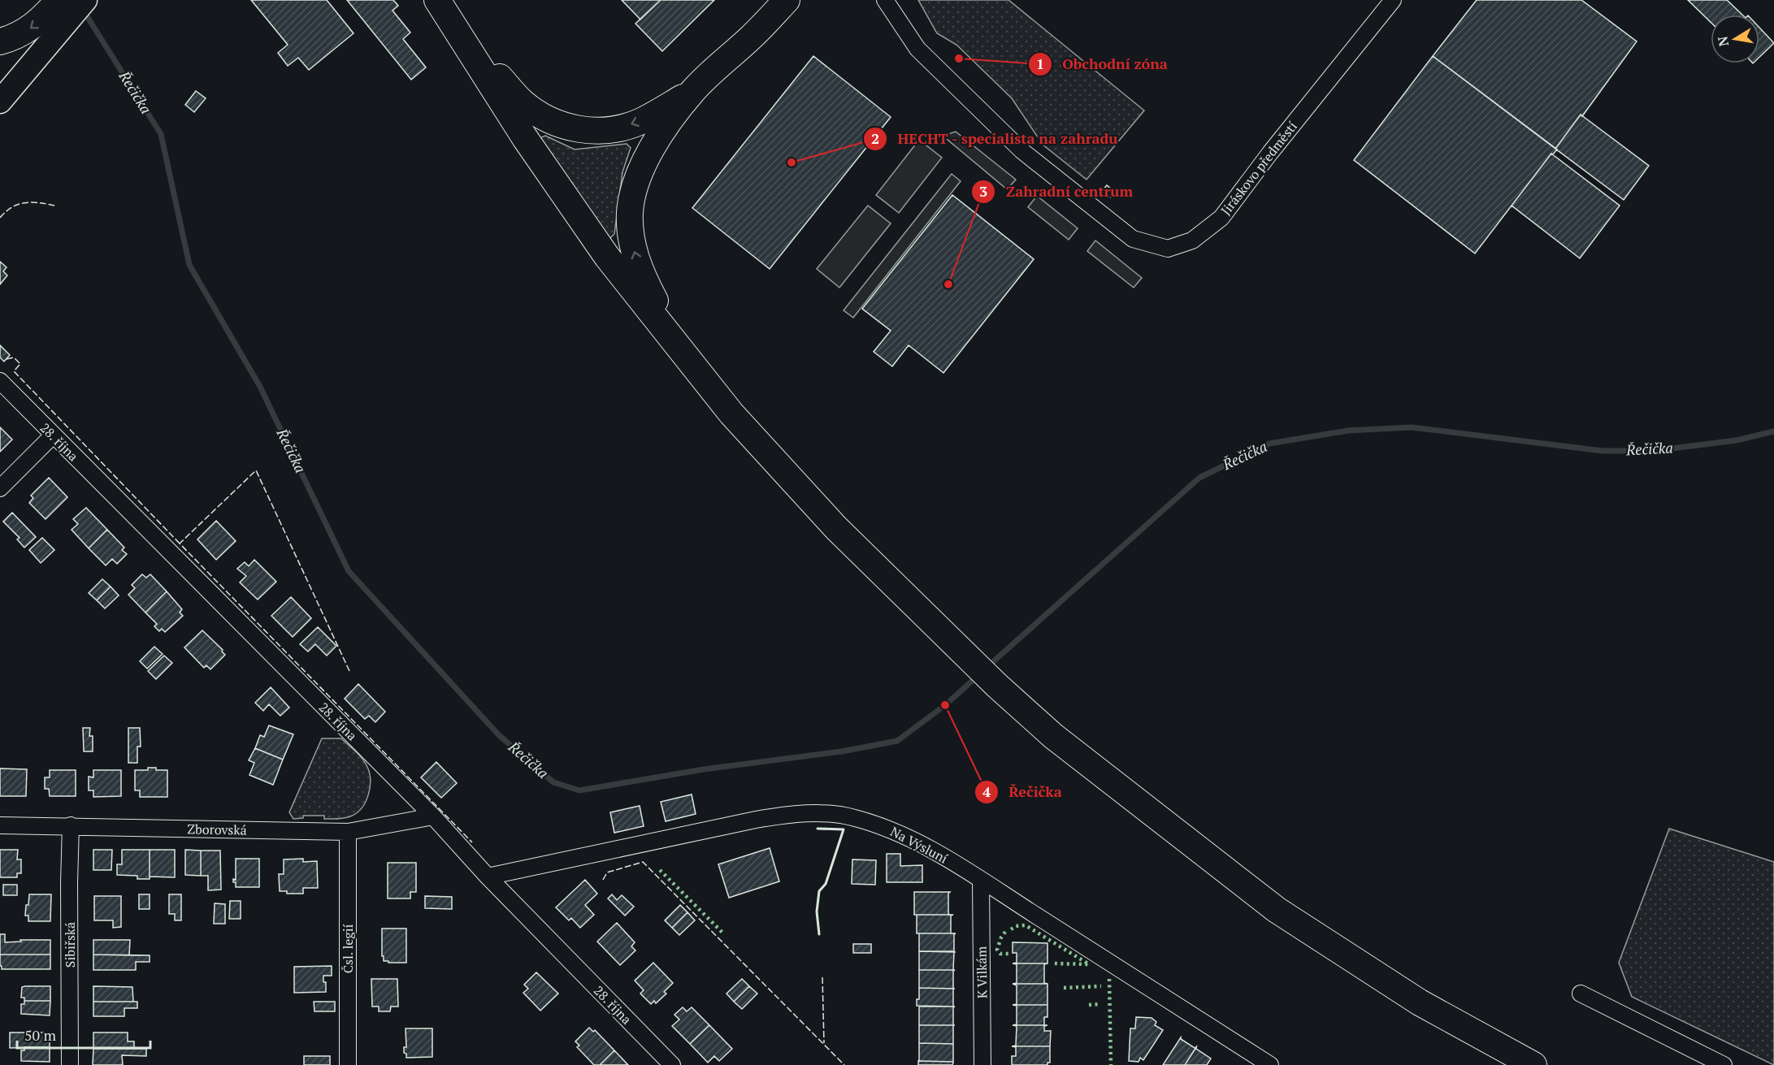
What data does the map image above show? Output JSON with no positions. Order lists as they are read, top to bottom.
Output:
{
  "streets": {
    "street": [
      "Jiráskovo předměstí",
      "28. října",
      "Zborovská",
      "Na Výsluní",
      "Sibiřská",
      "Čsl. legií",
      "K Vilkám"
    ]
  },
  "crossings": [
    ["28. října", "Zborovská"],
    ["28. října", "Na Výsluní"],
    ["Zborovská", "Sibiřská"],
    ["Zborovská", "Čsl. legií"],
    ["Na Výsluní", "K Vilkám"]
  ],
  "water": ["Řečička"],
  "places": [
    "Obchodní zóna",
    "HECHT - specialista na zahradu",
    "Zahradní centrum",
    "Řečička"
  ],
  "scale_bar": "50 m",
  "north": "left"
}
